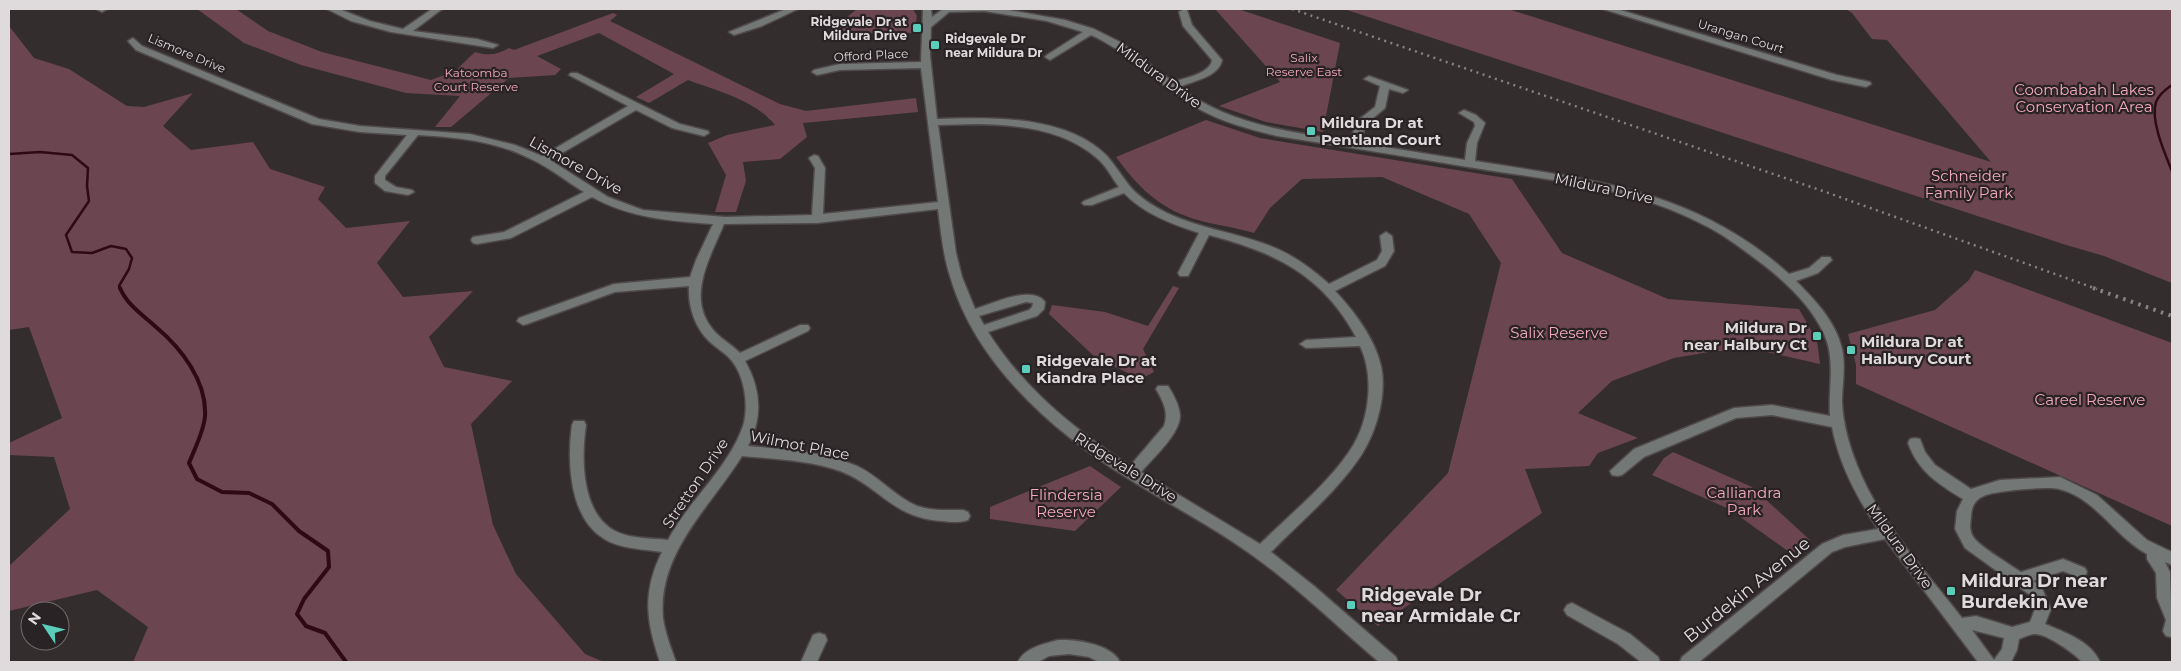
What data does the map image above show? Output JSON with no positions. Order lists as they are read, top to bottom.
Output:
{
  "streets": {
    "street": [
      "Urangan Court",
      "Lismore Drive",
      "Offord Place",
      "Mildura Drive",
      "Wilmot Place",
      "Ridgevale Drive",
      "Stretton Drive",
      "Burdekin Avenue"
    ]
  },
  "crossings": [
    ["Lismore Drive", "Ridgevale Drive"],
    ["Lismore Drive", "Stretton Drive"],
    ["Offord Place", "Ridgevale Drive"],
    ["Mildura Drive", "Ridgevale Drive"],
    ["Mildura Drive", "Burdekin Avenue"],
    ["Wilmot Place", "Stretton Drive"]
  ],
  "parks": [
    "Salix Reserve East",
    "Katoomba Court Reserve",
    "Coombabah Lakes Conservation Area",
    "Schneider Family Park",
    "Salix Reserve",
    "Careel Reserve",
    "Calliandra Park",
    "Flindersia Reserve"
  ],
  "places": {
    "transit": [
      "Ridgevale Dr at Mildura Drive",
      "Ridgevale Dr near Mildura Dr",
      "Mildura Dr at Pentland Court",
      "Mildura Dr near Halbury Ct",
      "Mildura Dr at Halbury Court",
      "Ridgevale Dr at Kiandra Place",
      "Mildura Dr near Burdekin Ave",
      "Ridgevale Dr near Armidale Cr"
    ]
  },
  "north": "top left"
}
